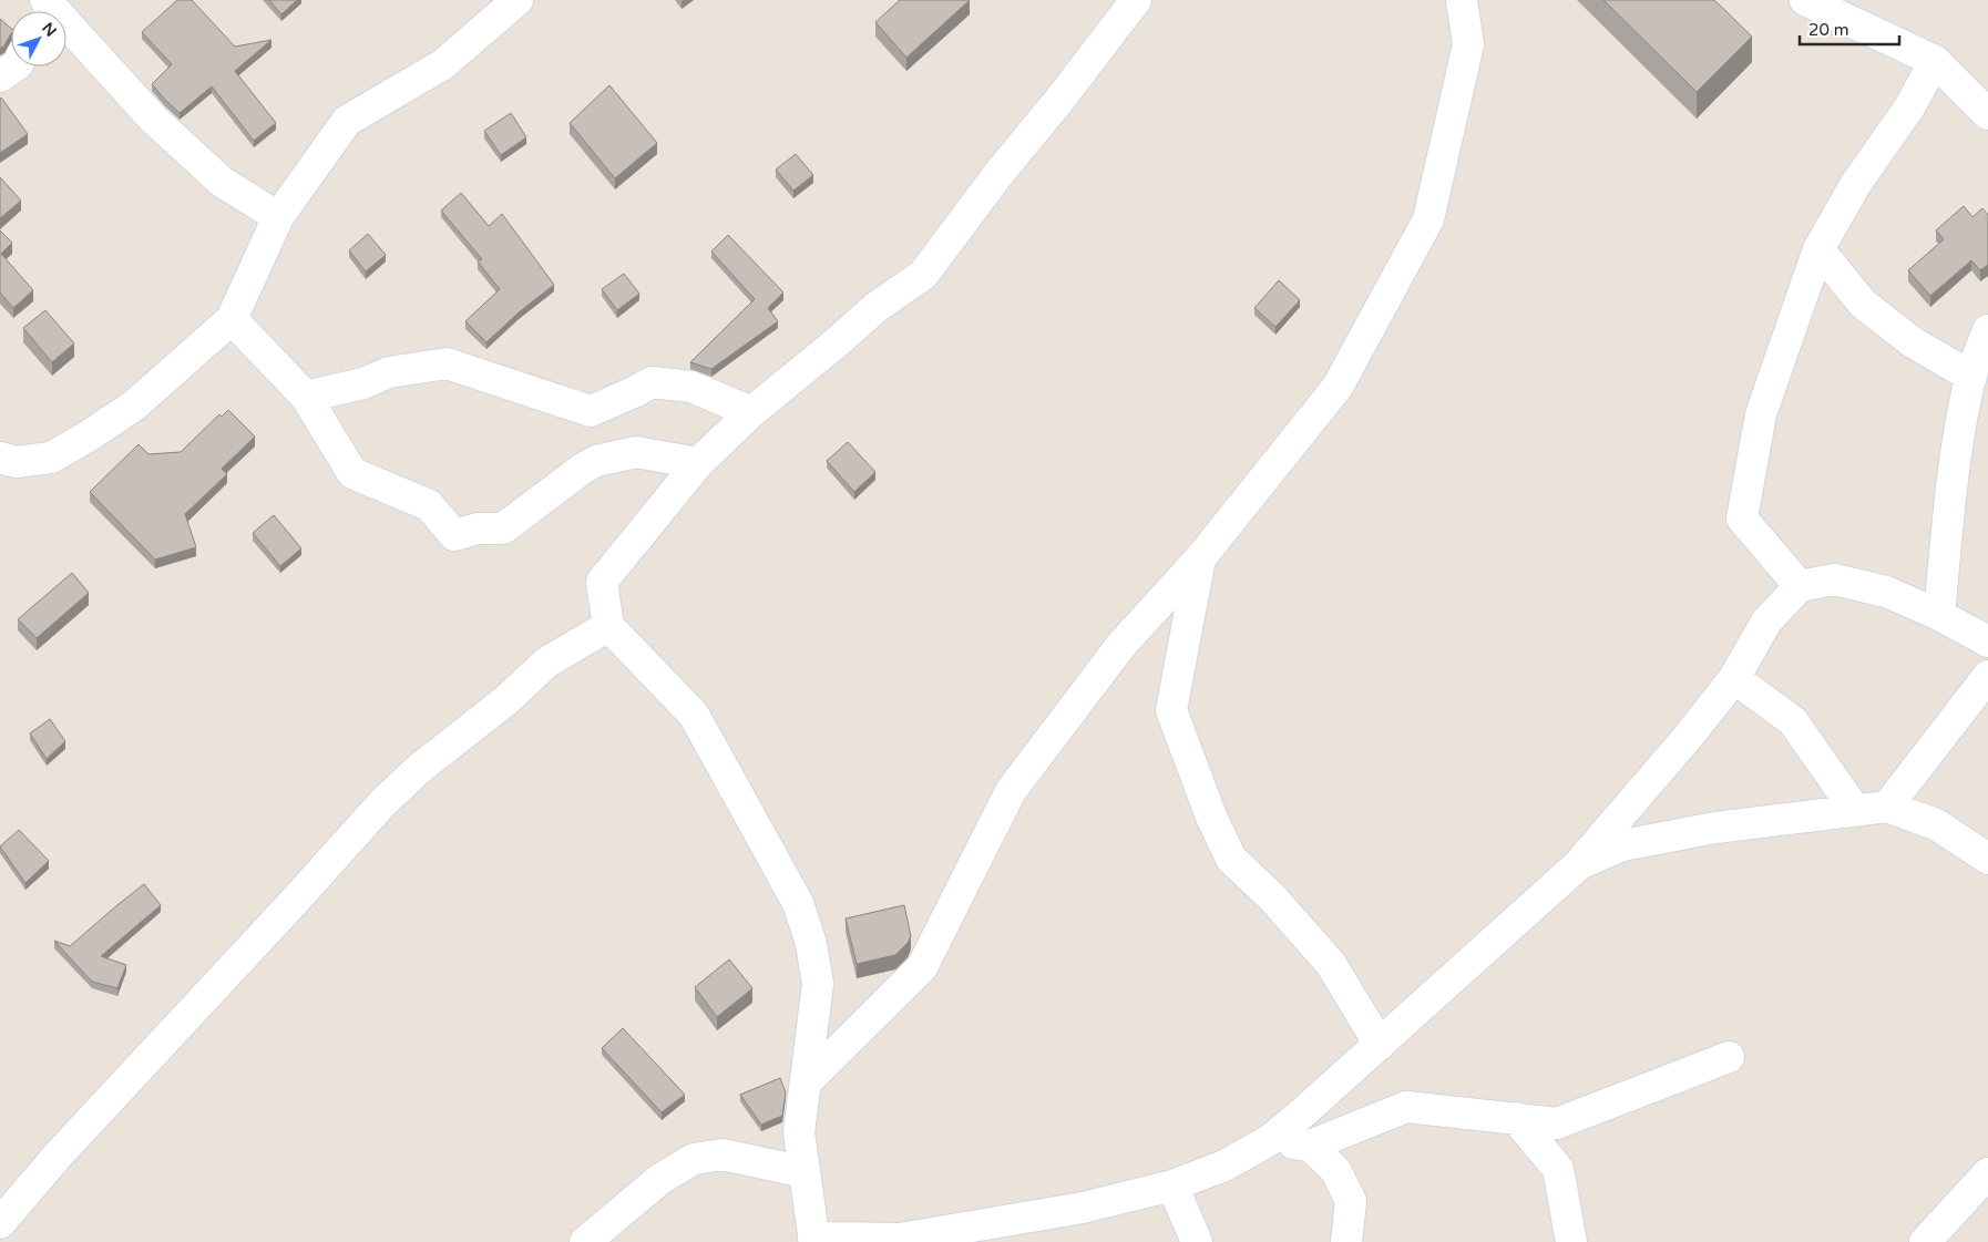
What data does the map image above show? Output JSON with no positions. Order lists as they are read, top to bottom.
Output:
{
  "scale_bar": "20 m",
  "north": "top right"
}
